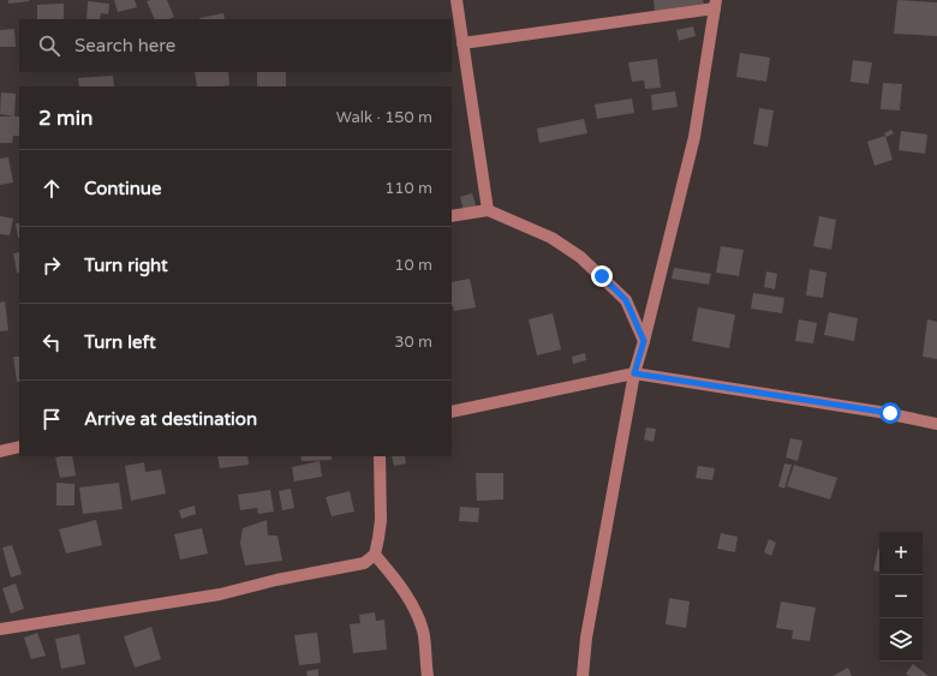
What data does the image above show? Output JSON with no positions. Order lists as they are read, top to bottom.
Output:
{
  "page": {
    "search": "Search here",
    "heading": ["2 min", "Walk · 150 m"],
    "list": [
      ["Continue", "110 m"],
      ["Turn right", "10 m"],
      ["Turn left", "30 m"],
      "Arrive at destination"
    ],
    "map_buttons": ["+", "−"]
  }
}
